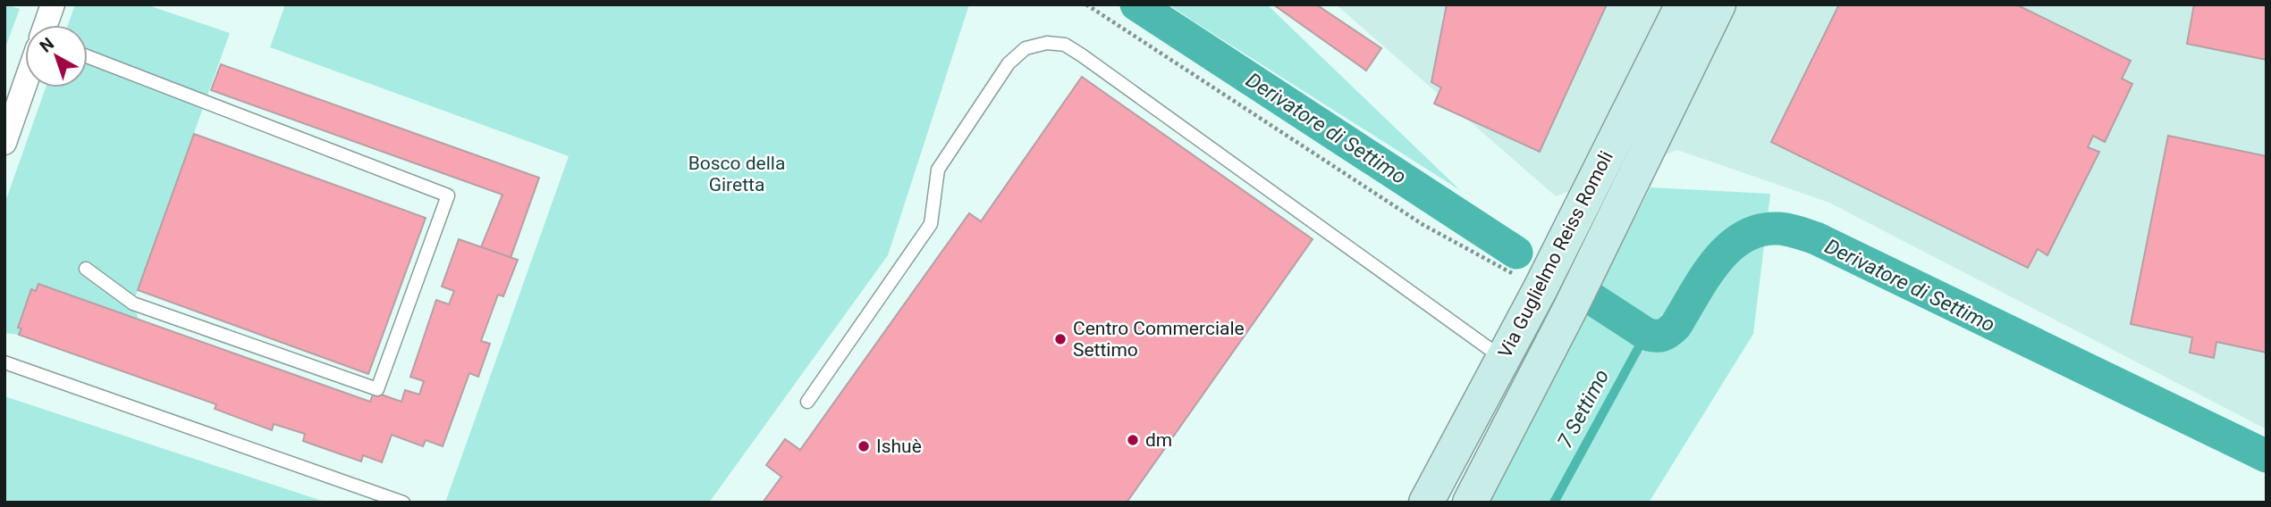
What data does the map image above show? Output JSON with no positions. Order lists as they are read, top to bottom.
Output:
{
  "streets": {
    "street": ["Via Guglielmo Reiss Romoli"]
  },
  "water": ["Derivatore di Settimo", "7 Settimo"],
  "parks": ["Bosco della Giretta"],
  "places": ["Centro Commerciale Settimo", "dm", "Ishuè"],
  "north": "top left"
}
